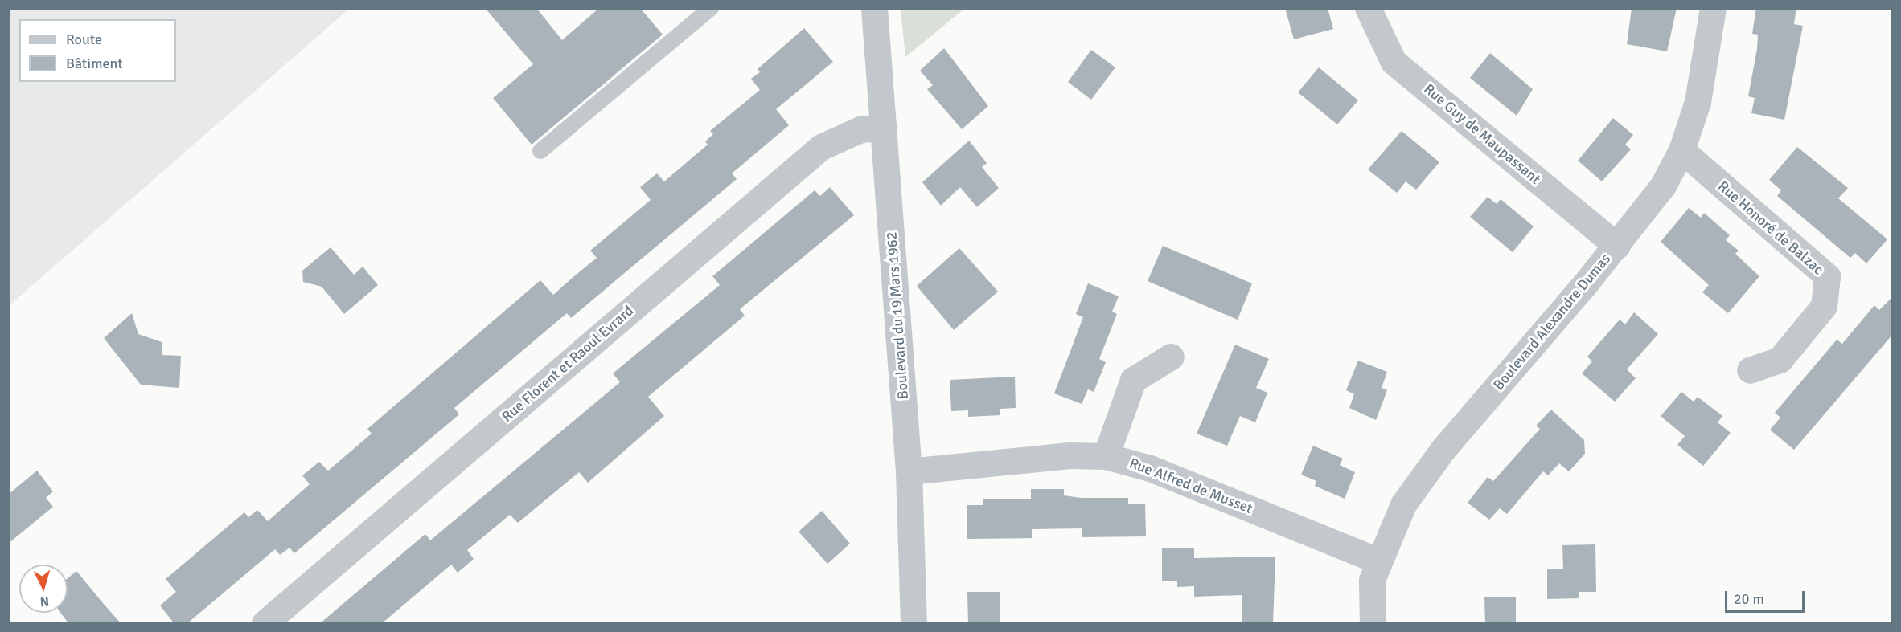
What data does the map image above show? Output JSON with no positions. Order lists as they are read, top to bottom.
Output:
{
  "streets": {
    "street": [
      "Rue Guy de Maupassant",
      "Rue Honoré de Balzac",
      "Boulevard du 19 Mars 1962",
      "Boulevard Alexandre Dumas",
      "Rue Florent et Raoul Evrard",
      "Rue Alfred de Musset"
    ]
  },
  "crossings": [
    ["Rue Guy de Maupassant", "Boulevard Alexandre Dumas"],
    ["Rue Honoré de Balzac", "Boulevard Alexandre Dumas"],
    ["Boulevard du 19 Mars 1962", "Rue Florent et Raoul Evrard"],
    ["Boulevard du 19 Mars 1962", "Rue Alfred de Musset"],
    ["Boulevard Alexandre Dumas", "Rue Alfred de Musset"]
  ],
  "legend": ["Route", "Bâtiment"],
  "scale_bar": "20 m",
  "north": "bottom"
}
